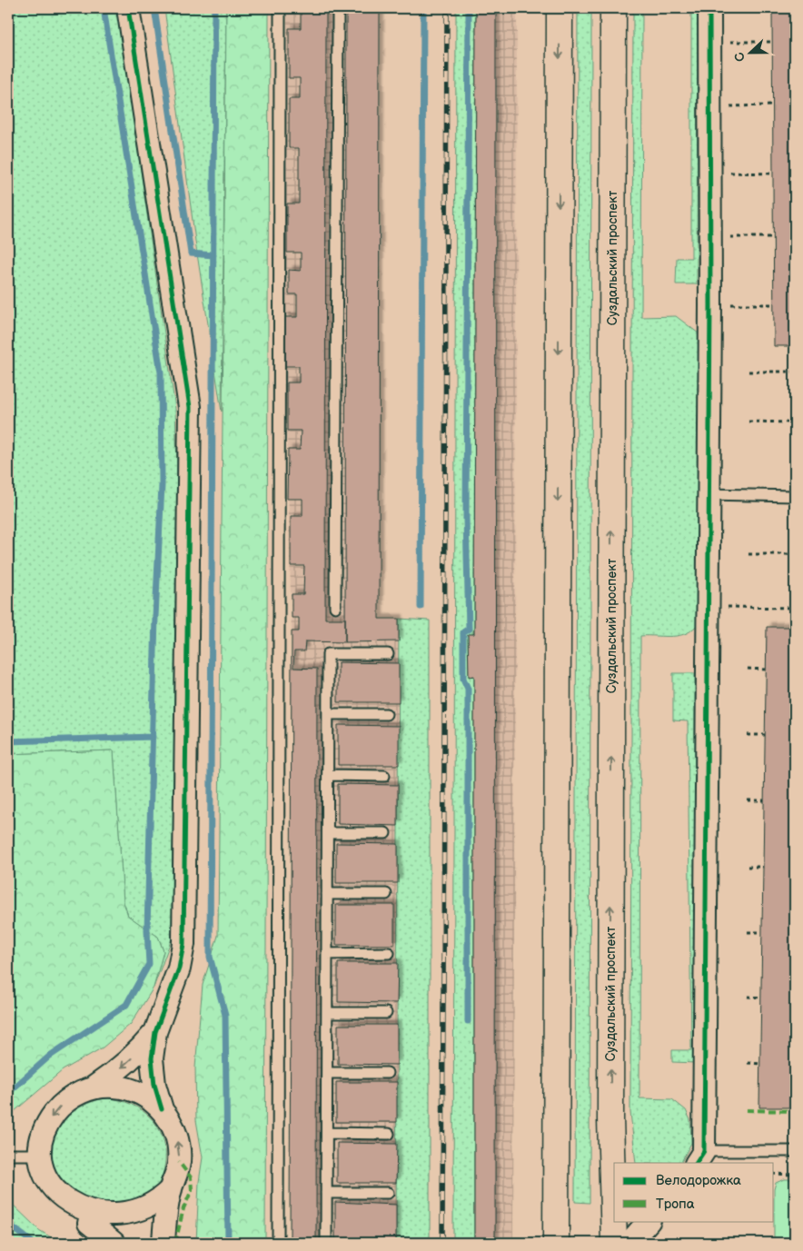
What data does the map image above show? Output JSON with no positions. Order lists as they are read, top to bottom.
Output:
{
  "streets": {
    "main road": ["Суздальский проспект"]
  },
  "legend": ["Велодорожка", "Тропа"],
  "north": "left"
}
